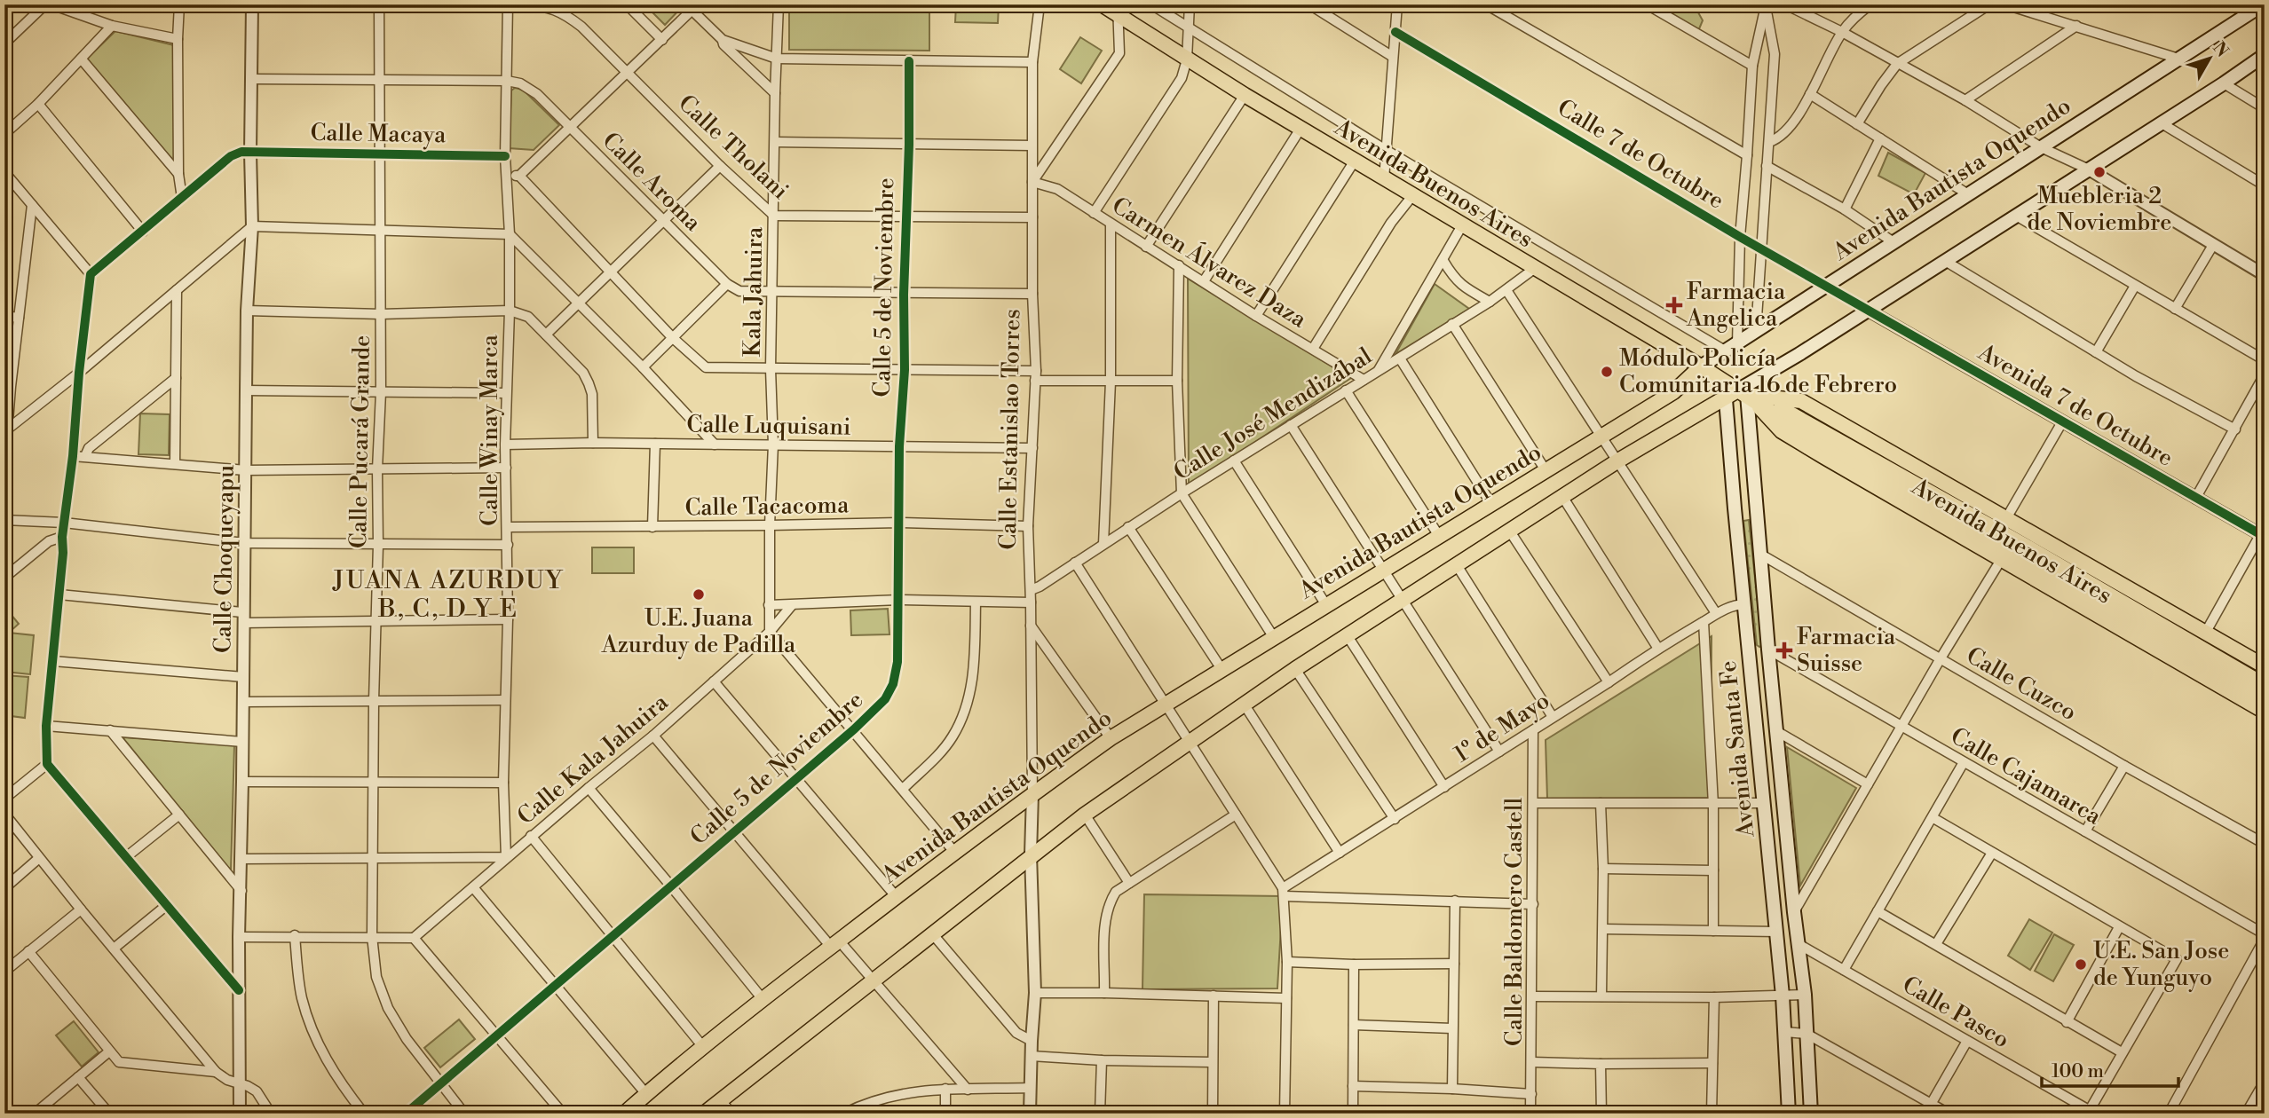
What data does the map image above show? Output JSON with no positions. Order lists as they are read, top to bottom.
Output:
{
  "streets": {
    "main road": ["Avenida Bautista Oquendo", "Avenida Buenos Aires", "Avenida Santa Fe"],
    "street": [
      "Calle Macaya",
      "Calle Tholani",
      "Calle 7 de Octubre",
      "Calle Aroma",
      "Carmen Álvarez Daza",
      "Calle 5 de Noviembre",
      "Kala Jahuira",
      "Avenida 7 de Octubre",
      "Calle José Mendizábal",
      "Calle Luquisani",
      "Calle Estanislao Torres",
      "Calle Winay Marca",
      "Calle Pucará Grande",
      "Calle Tacacoma",
      "Calle Choqueyapu",
      "Calle Cuzco",
      "1º de Mayo",
      "Calle Kala Jahuira",
      "Calle Cajamarca",
      "Calle Baldomero Castell",
      "Calle Pasco"
    ]
  },
  "crossings": [
    ["Calle Macaya", "Calle Winay Marca"],
    ["Calle Macaya", "Calle Pucará Grande"],
    ["Calle Macaya", "Calle Choqueyapu"],
    ["Calle Tholani", "Calle 5 de Noviembre"],
    ["Calle Tholani", "Kala Jahuira"],
    ["Calle Tholani", "Calle Estanislao Torres"],
    ["Calle 7 de Octubre", "Avenida Bautista Oquendo"],
    ["Calle 7 de Octubre", "Avenida 7 de Octubre"],
    ["Avenida Bautista Oquendo", "Avenida Buenos Aires"],
    ["Avenida Bautista Oquendo", "Calle Estanislao Torres"],
    ["Calle Aroma", "Calle Winay Marca"],
    ["Calle Aroma", "Calle Pucará Grande"],
    ["Calle Aroma", "Calle Choqueyapu"],
    ["Avenida Buenos Aires", "Calle José Mendizábal"],
    ["Avenida Buenos Aires", "Avenida Santa Fe"],
    ["Carmen Álvarez Daza", "Calle José Mendizábal"],
    ["Carmen Álvarez Daza", "Calle Estanislao Torres"],
    ["Calle 5 de Noviembre", "Calle Luquisani"],
    ["Calle 5 de Noviembre", "Calle Pucará Grande"],
    ["Calle 5 de Noviembre", "Calle Tacacoma"],
    ["Kala Jahuira", "Calle Luquisani"],
    ["Kala Jahuira", "Calle Tacacoma"],
    ["Kala Jahuira", "Calle Kala Jahuira"],
    ["Calle José Mendizábal", "Calle Estanislao Torres"],
    ["Calle Luquisani", "Calle Estanislao Torres"],
    ["Calle Luquisani", "Calle Winay Marca"],
    ["Calle Estanislao Torres", "Calle Tacacoma"],
    ["Calle Winay Marca", "Calle Tacacoma"],
    ["Calle Winay Marca", "Calle Kala Jahuira"],
    ["Calle Cuzco", "Avenida Santa Fe"],
    ["1º de Mayo", "Avenida Santa Fe"],
    ["1º de Mayo", "Calle Baldomero Castell"],
    ["Avenida Santa Fe", "Calle Cajamarca"],
    ["Avenida Santa Fe", "Calle Pasco"]
  ],
  "districts": ["JUANA AZURDUY B, C, D Y E"],
  "places": {
    "other": [
      "Muebleria 2 de Noviembre",
      "Módulo Policía Comunitaria 16 de Febrero",
      "U.E. Juana Azurduy de Padilla",
      "U.E. San Jose de Yunguyo"
    ],
    "health": ["Farmacia Angelica", "Farmacia Suisse"]
  },
  "scale_bar": "100 m",
  "north": "top right"
}
